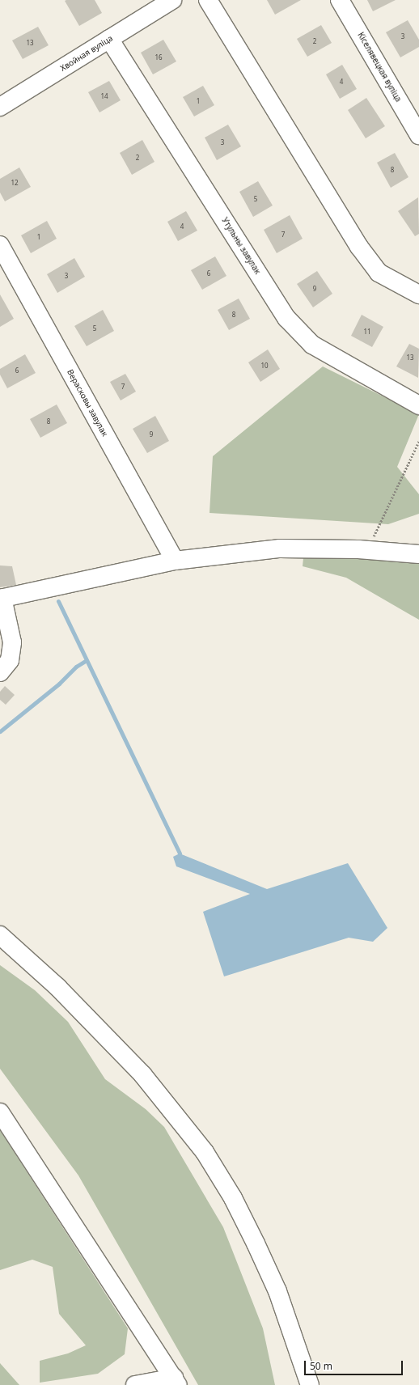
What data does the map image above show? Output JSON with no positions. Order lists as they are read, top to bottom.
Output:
{
  "streets": {
    "main road": [
      "Хвойная вуліца",
      "Кіселявецкая вуліца",
      "Утульны завулак",
      "Верасковы завулак"
    ]
  },
  "crossings": [
    ["Хвойная вуліца", "Утульны завулак"]
  ],
  "house_numbers": [
    "3",
    "2",
    "13",
    "16",
    "4",
    "14",
    "1",
    "3",
    "2",
    "8",
    "12",
    "5",
    "4",
    "7",
    "1",
    "6",
    "3",
    "9",
    "8",
    "5",
    "11",
    "13",
    "10",
    "6",
    "7",
    "8",
    "9"
  ],
  "scale_bar": "50 m"
}
